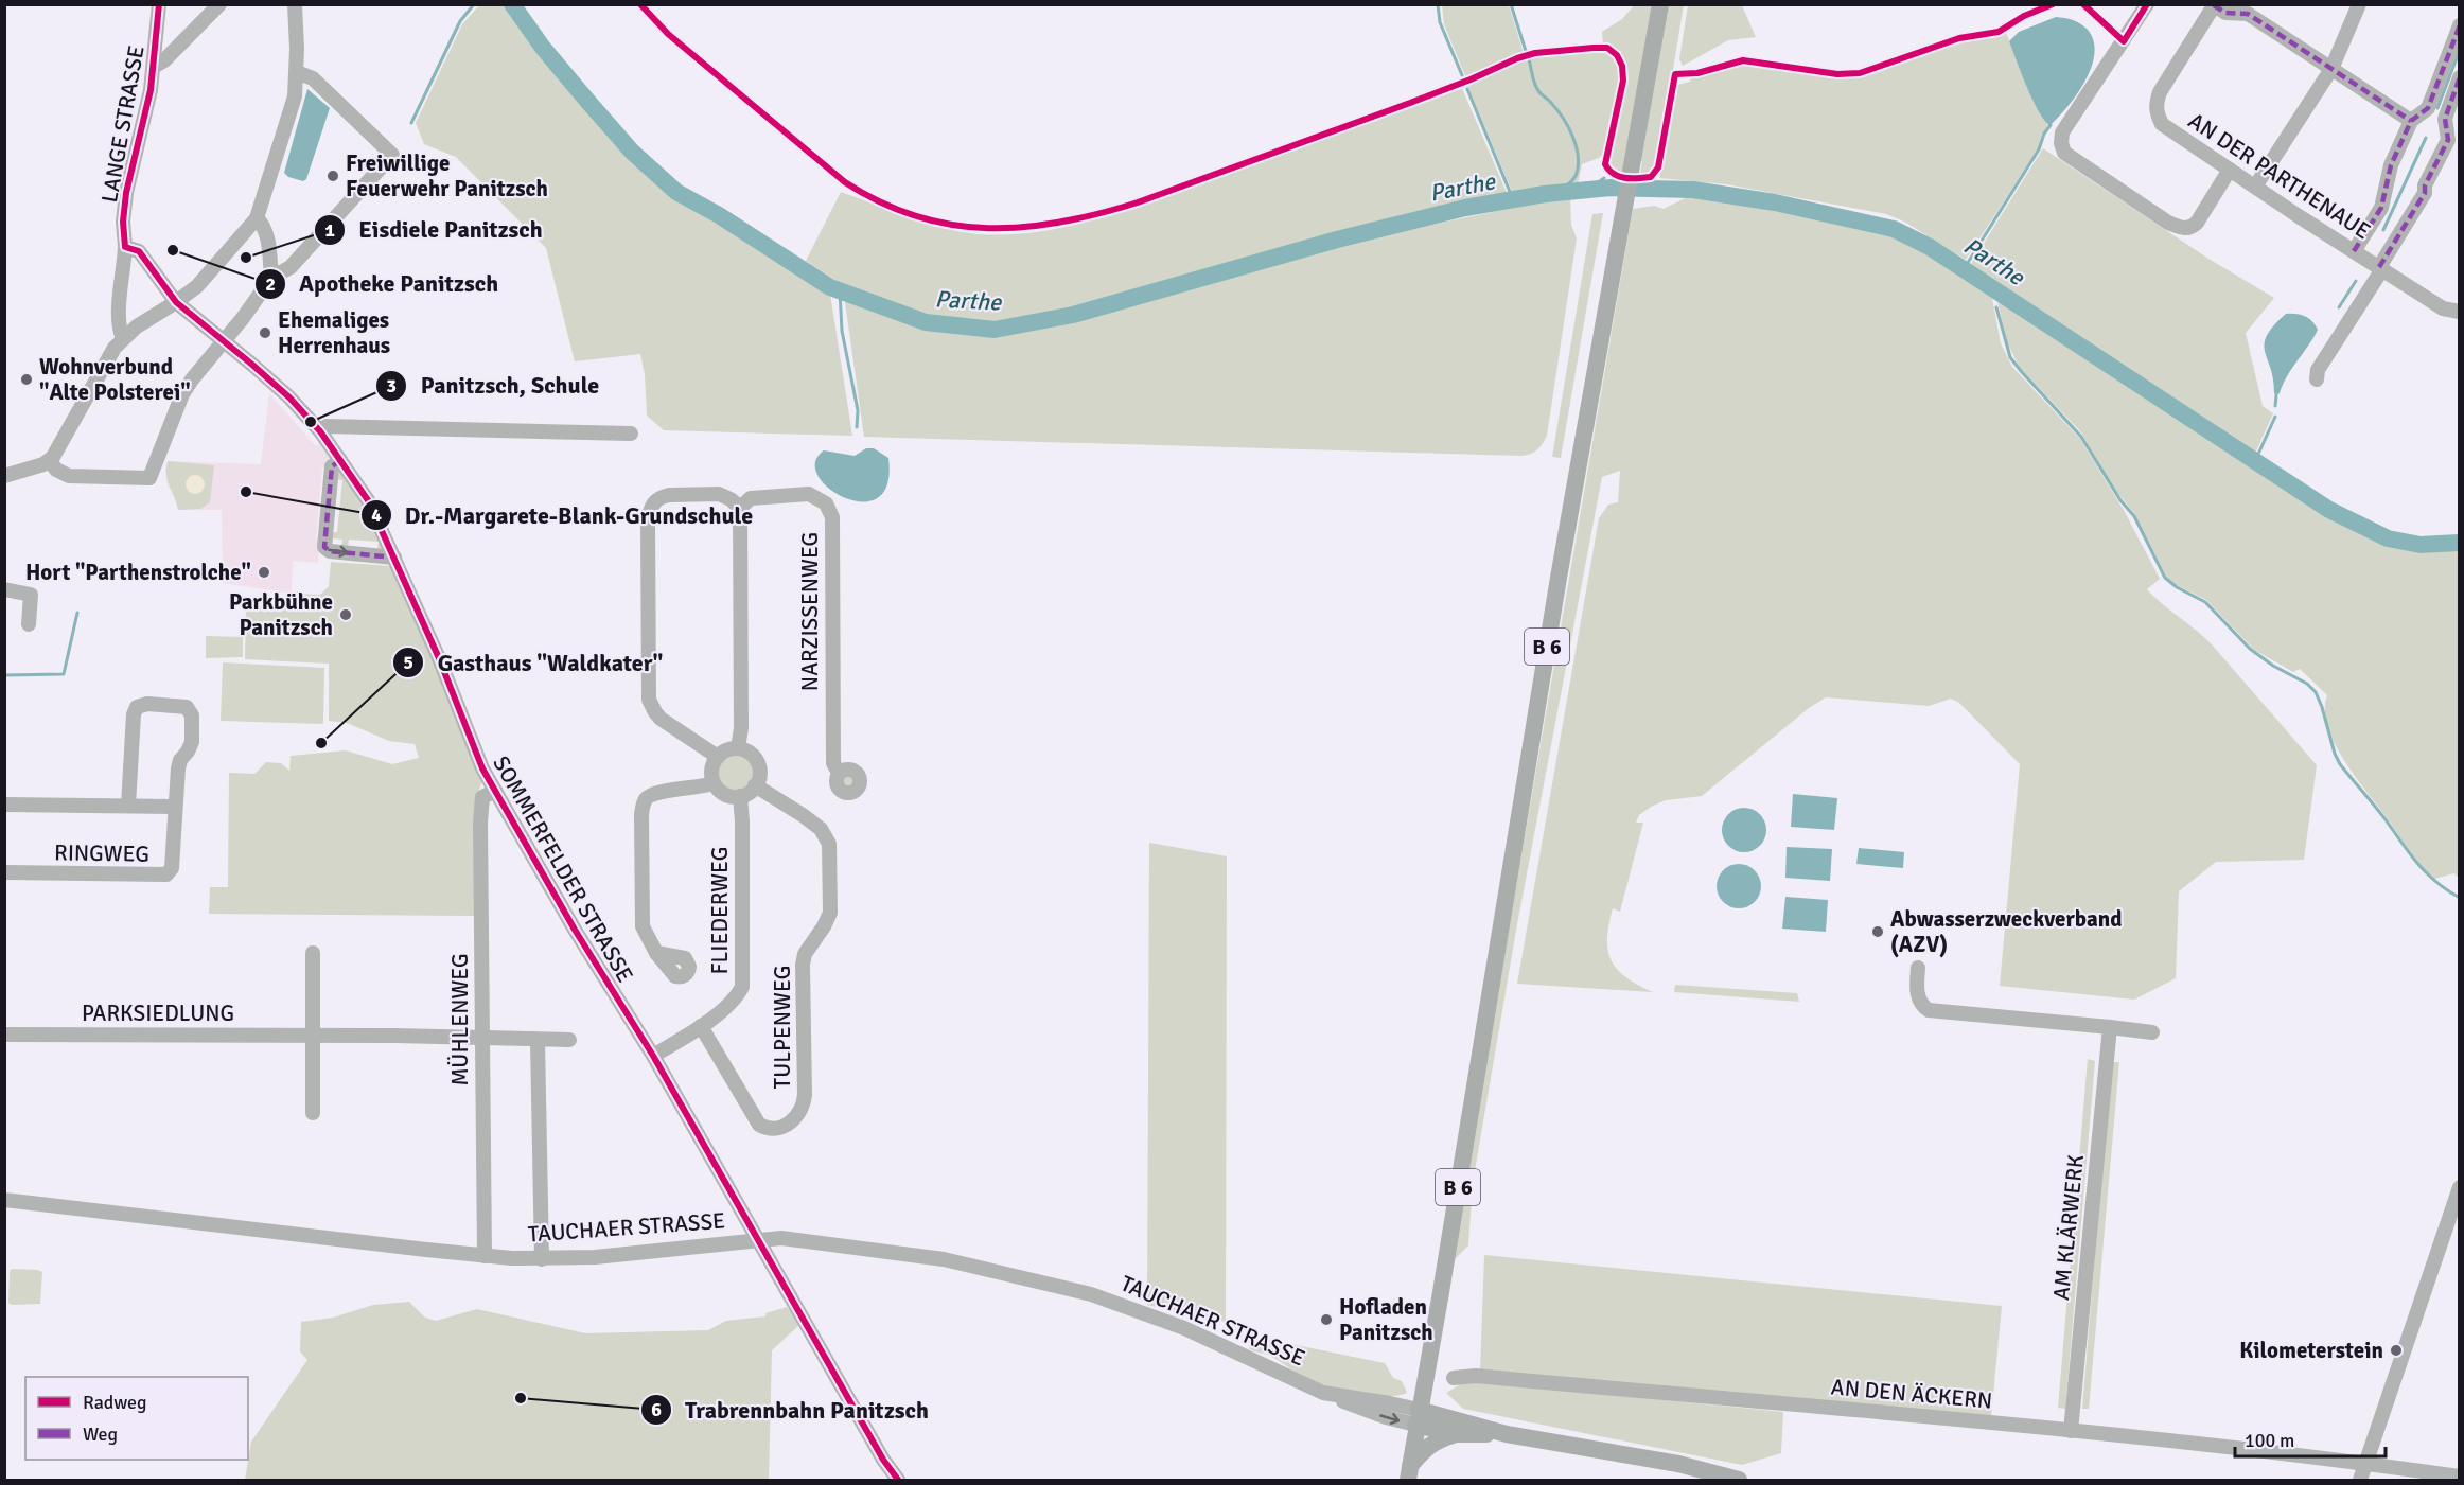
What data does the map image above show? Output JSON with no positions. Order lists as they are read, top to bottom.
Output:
{
  "streets": {
    "main road": ["B 6"],
    "street": [
      "LANGE STRASSE",
      "AN DER PARTHENAUE",
      "NARZISSENWEG",
      "RINGWEG",
      "SOMMERFELDER STRASSE",
      "FLIEDERWEG",
      "PARKSIEDLUNG",
      "MÜHLENWEG",
      "TULPENWEG",
      "TAUCHAER STRASSE",
      "AM KLÄRWERK",
      "AN DEN ÄCKERN"
    ]
  },
  "crossings": [
    ["B 6", "TAUCHAER STRASSE"],
    ["SOMMERFELDER STRASSE", "FLIEDERWEG"],
    ["SOMMERFELDER STRASSE", "MÜHLENWEG"],
    ["SOMMERFELDER STRASSE", "TAUCHAER STRASSE"],
    ["FLIEDERWEG", "TULPENWEG"],
    ["PARKSIEDLUNG", "MÜHLENWEG"],
    ["MÜHLENWEG", "TAUCHAER STRASSE"],
    ["AM KLÄRWERK", "AN DEN ÄCKERN"]
  ],
  "water": ["Parthe"],
  "places": [
    "Freiwillige Feuerwehr Panitzsch",
    "Apotheke Panitzsch",
    "Eisdiele Panitzsch",
    "Ehemaliges Herrenhaus",
    "Wohnverbund \"Alte Polsterei\"",
    "Panitzsch, Schule",
    "Dr.-Margarete-Blank-Grundschule",
    "Hort \"Parthenstrolche\"",
    "Parkbühne Panitzsch",
    "Gasthaus \"Waldkater\"",
    "Abwasserzweckverband (AZV)",
    "Hofladen Panitzsch",
    "Kilometerstein",
    "Trabrennbahn Panitzsch"
  ],
  "legend": ["Radweg", "Weg"],
  "scale_bar": "100 m"
}
